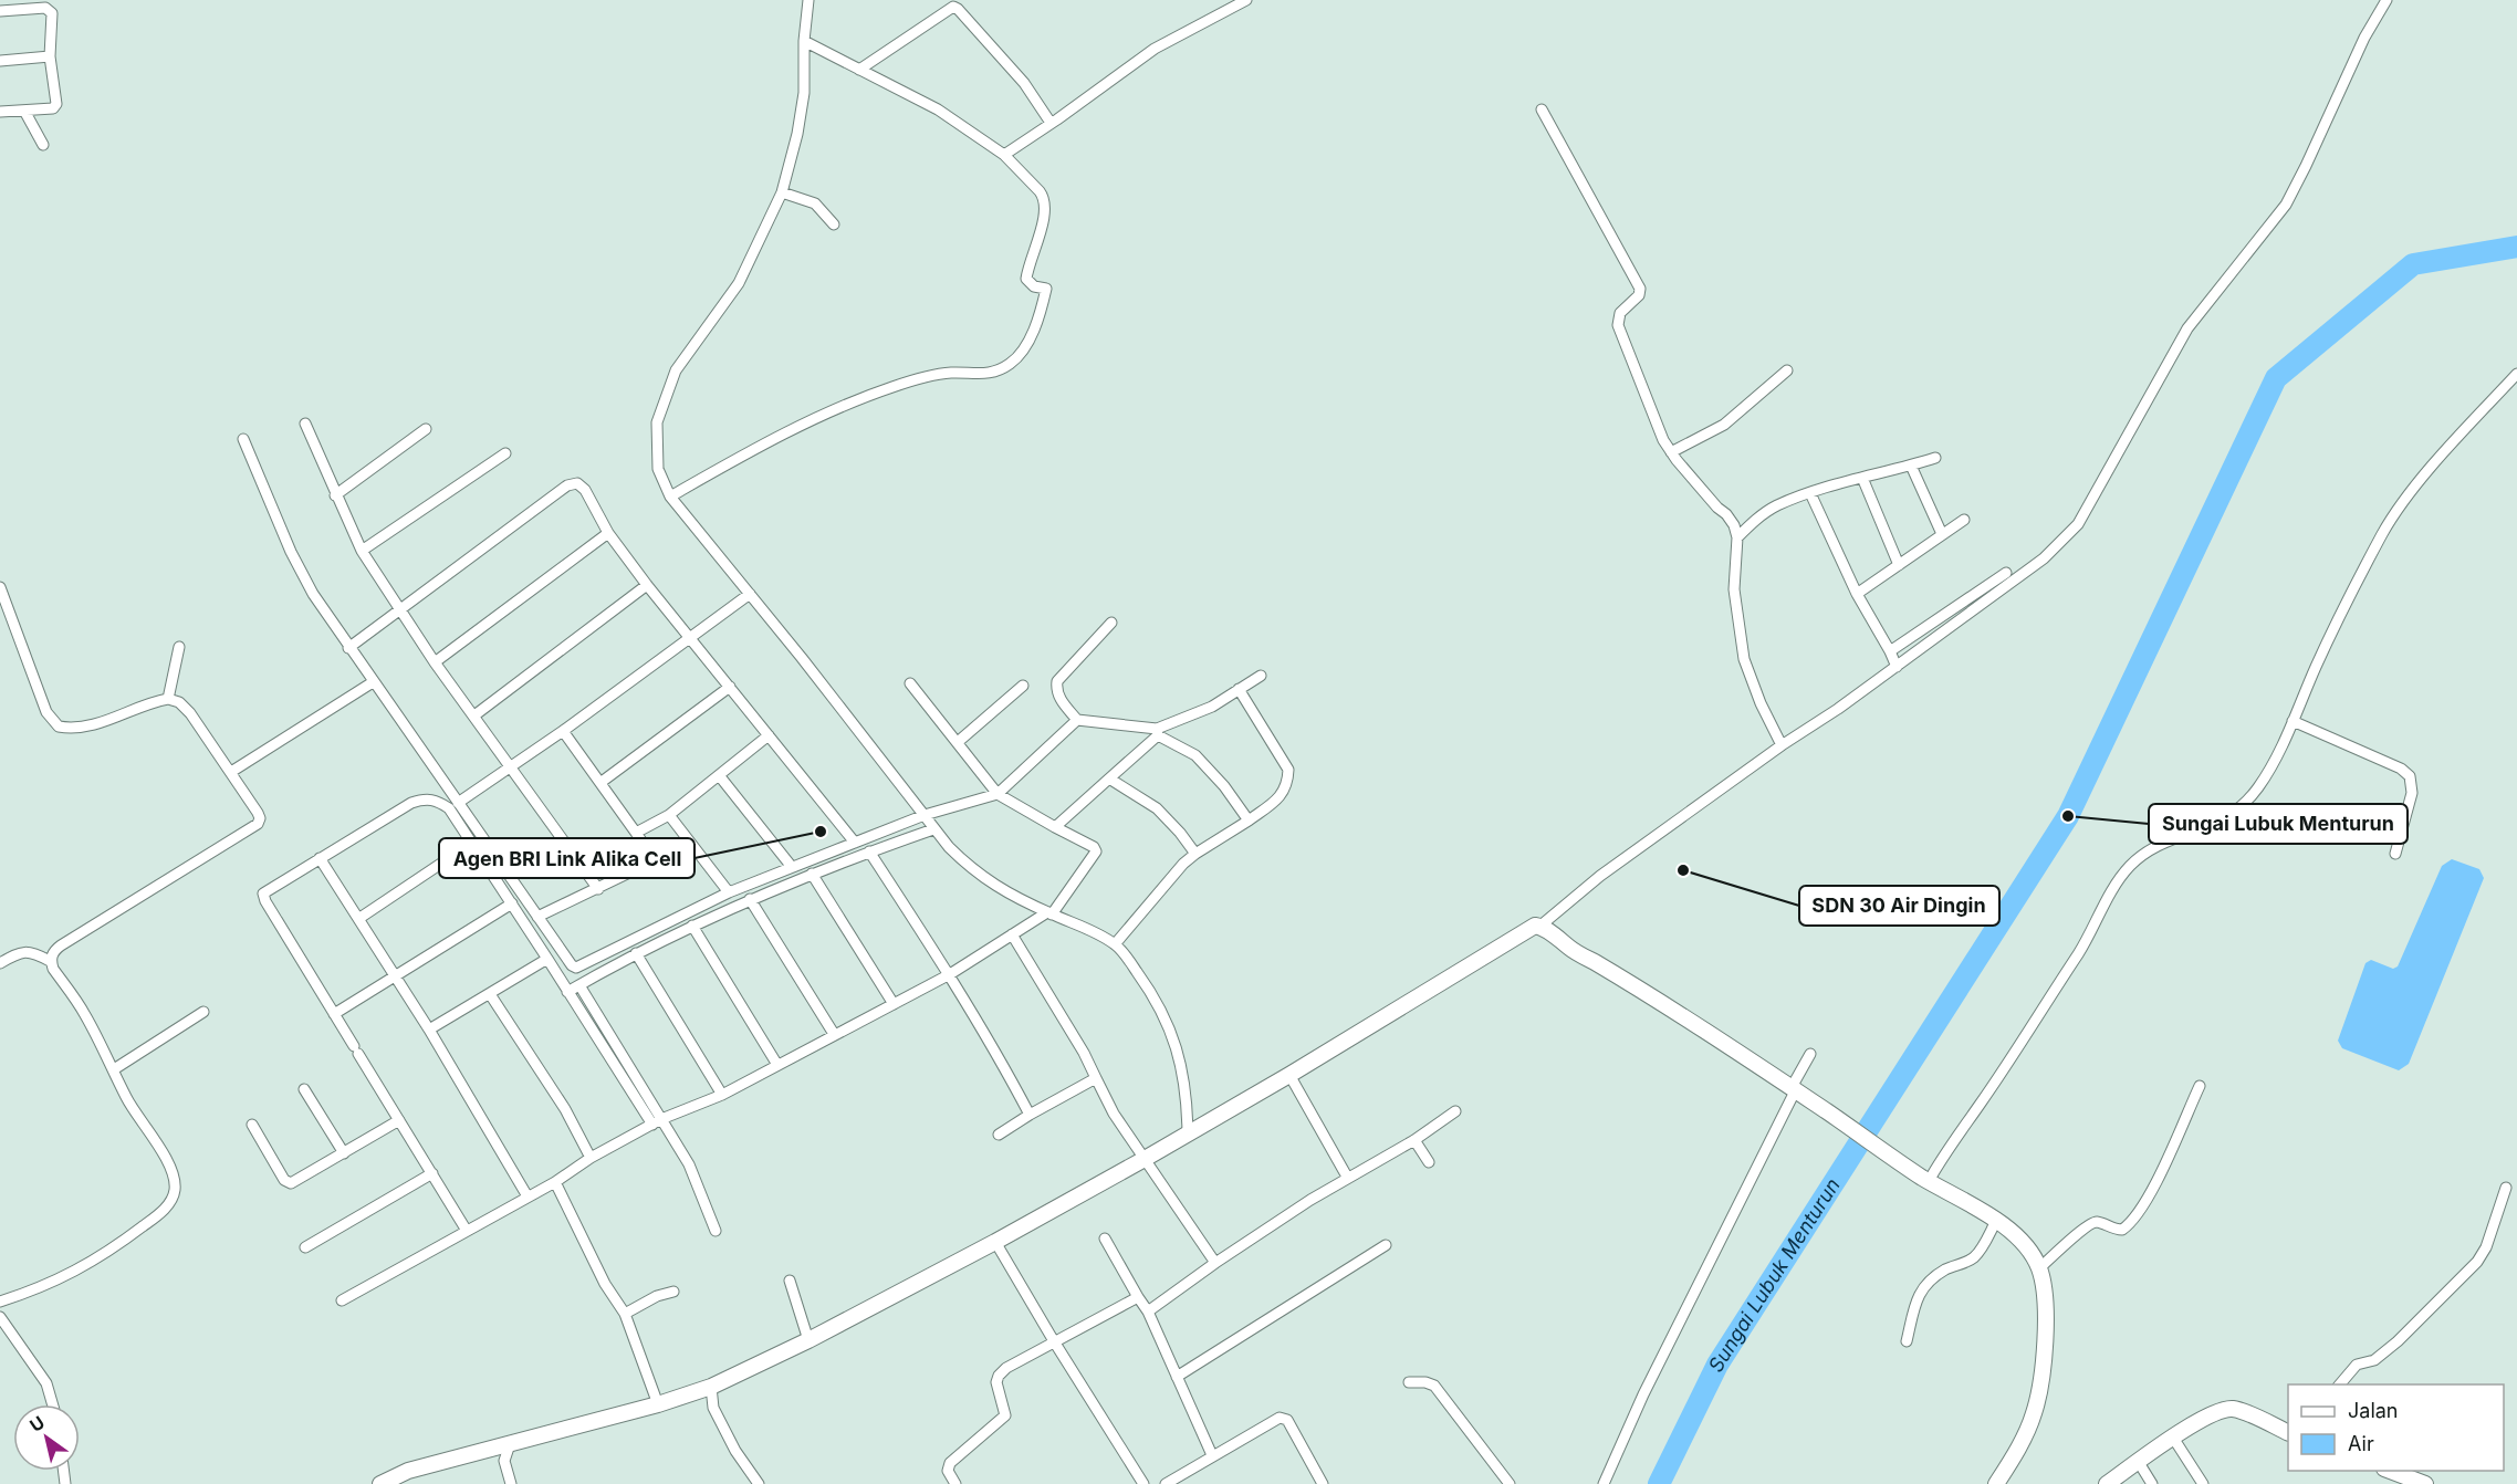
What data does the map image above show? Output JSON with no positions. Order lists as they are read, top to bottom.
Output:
{
  "water": ["Sungai Lubuk Menturun"],
  "places": ["Sungai Lubuk Menturun", "Agen BRI Link Alika Cell", "SDN 30 Air Dingin"],
  "legend": ["Jalan", "Air"],
  "north": "top left"
}
